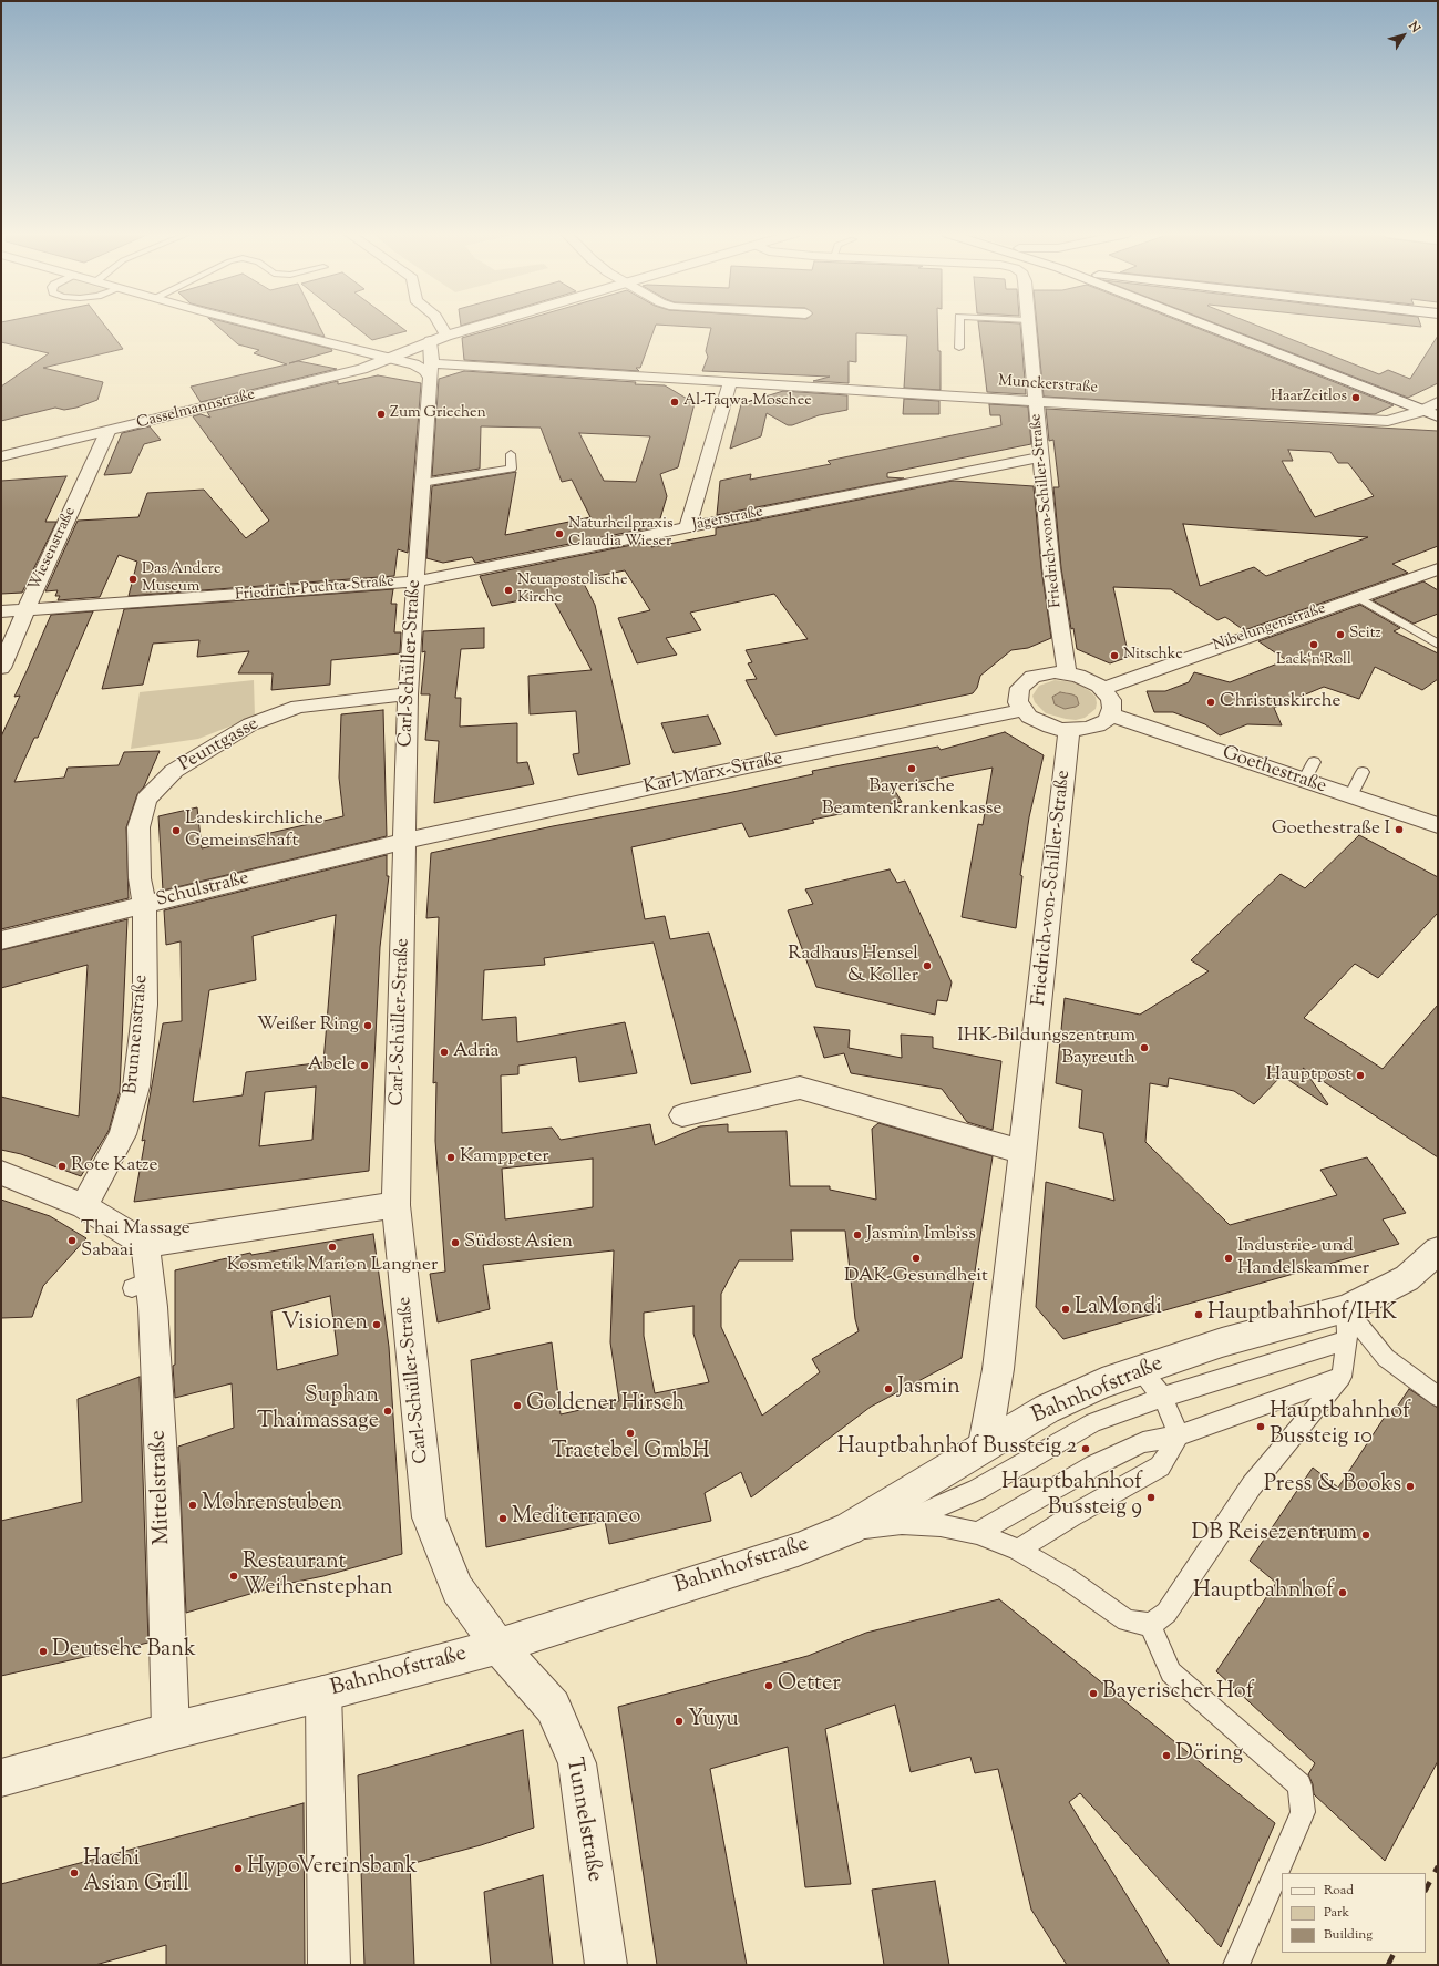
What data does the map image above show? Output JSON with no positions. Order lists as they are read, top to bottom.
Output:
{
  "streets": {
    "street": [
      "Munckerstraße",
      "Casselmannstraße",
      "Friedrich-von-Schiller-Straße",
      "Jägerstraße",
      "Wiesenstraße",
      "Friedrich-Puchta-Straße",
      "Nibelungenstraße",
      "Carl-Schüller-Straße",
      "Peuntgasse",
      "Goethestraße",
      "Karl-Marx-Straße",
      "Schulstraße",
      "Brunnenstraße",
      "Bahnhofstraße",
      "Mittelstraße",
      "Tunnelstraße"
    ]
  },
  "crossings": [
    ["Munckerstraße", "Friedrich-von-Schiller-Straße"],
    ["Munckerstraße", "Carl-Schüller-Straße"],
    ["Casselmannstraße", "Wiesenstraße"],
    ["Casselmannstraße", "Carl-Schüller-Straße"],
    ["Friedrich-von-Schiller-Straße", "Jägerstraße"],
    ["Friedrich-von-Schiller-Straße", "Nibelungenstraße"],
    ["Friedrich-von-Schiller-Straße", "Goethestraße"],
    ["Friedrich-von-Schiller-Straße", "Karl-Marx-Straße"],
    ["Friedrich-von-Schiller-Straße", "Bahnhofstraße"],
    ["Jägerstraße", "Friedrich-Puchta-Straße"],
    ["Jägerstraße", "Carl-Schüller-Straße"],
    ["Wiesenstraße", "Friedrich-Puchta-Straße"],
    ["Friedrich-Puchta-Straße", "Carl-Schüller-Straße"],
    ["Nibelungenstraße", "Goethestraße"],
    ["Nibelungenstraße", "Karl-Marx-Straße"],
    ["Carl-Schüller-Straße", "Peuntgasse"],
    ["Carl-Schüller-Straße", "Karl-Marx-Straße"],
    ["Carl-Schüller-Straße", "Schulstraße"],
    ["Carl-Schüller-Straße", "Bahnhofstraße"],
    ["Carl-Schüller-Straße", "Tunnelstraße"],
    ["Peuntgasse", "Schulstraße"],
    ["Peuntgasse", "Brunnenstraße"],
    ["Goethestraße", "Karl-Marx-Straße"],
    ["Karl-Marx-Straße", "Schulstraße"],
    ["Schulstraße", "Brunnenstraße"],
    ["Bahnhofstraße", "Mittelstraße"],
    ["Bahnhofstraße", "Tunnelstraße"]
  ],
  "places": [
    "HaarZeitlos",
    "Al-Taqwa-Moschee",
    "Zum Griechen",
    "Naturheilpraxis Claudia Wieser",
    "Das Andere Museum",
    "Neuapostolische Kirche",
    "Seitz",
    "Lack‘n‘Roll",
    "Nitschke",
    "Christuskirche",
    "Bayerische Beamtenkrankenkasse",
    "Goethestraße I",
    "Landeskirchliche Gemeinschaft",
    "Radhaus Hensel & Koller",
    "Weißer Ring",
    "IHK-Bildungszentrum Bayreuth",
    "Adria",
    "Abele",
    "Hauptpost",
    "Kamppeter",
    "Rote Katze",
    "Jasmin Imbiss",
    "Thai Massage Sabaai",
    "Südost Asien",
    "Kosmetik Marion Langner",
    "DAK-Gesundheit",
    "Industrie- und Handelskammer",
    "LaMondi",
    "Hauptbahnhof/IHK",
    "Visionen",
    "Jasmin",
    "Goldener Hirsch",
    "Suphan Thaimassage",
    "Hauptbahnhof Bussteig 10",
    "Tractebel GmbH",
    "Hauptbahnhof Bussteig 2",
    "Press & Books",
    "Hauptbahnhof Bussteig 9",
    "Mohrenstuben",
    "Mediterraneo",
    "DB Reisezentrum",
    "Restaurant Weihenstephan",
    "Hauptbahnhof",
    "Deutsche Bank",
    "Oetter",
    "Bayerischer Hof",
    "Yuyu",
    "Döring",
    "HypoVereinsbank",
    "Hachi Asian Grill"
  ],
  "legend": ["Road", "Park", "Building"],
  "north": "top right"
}
